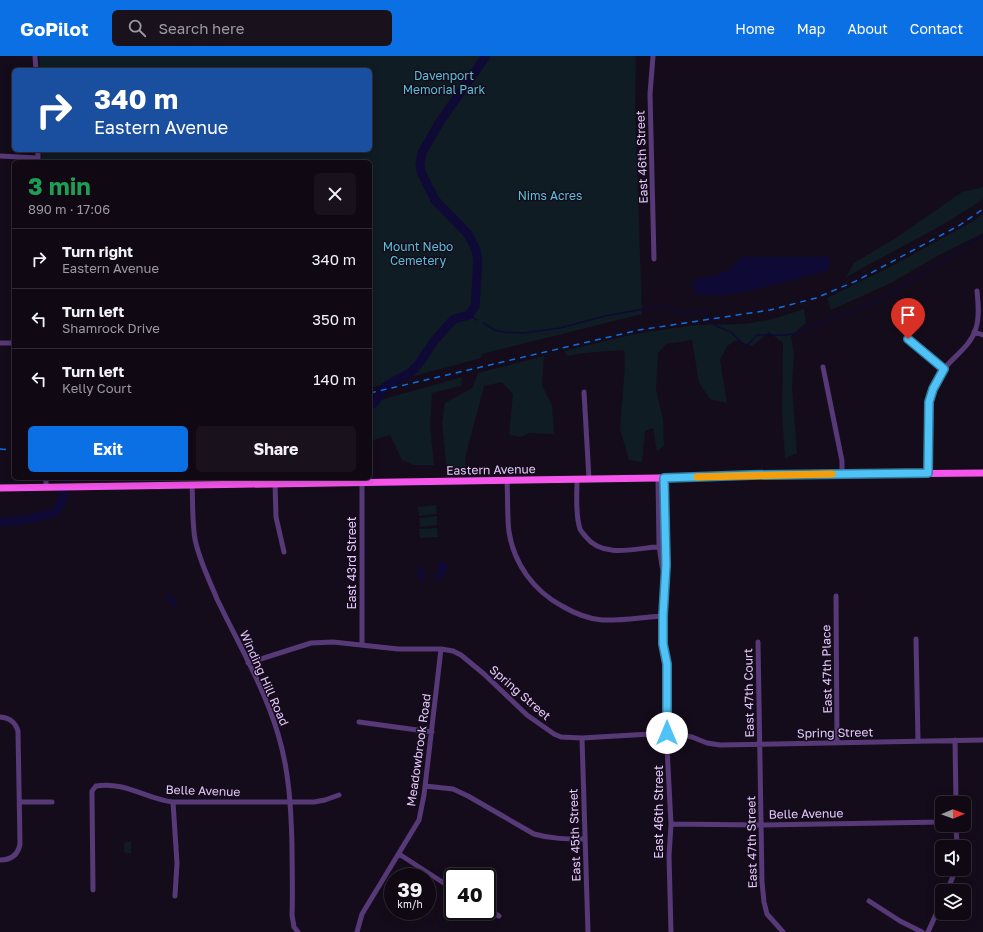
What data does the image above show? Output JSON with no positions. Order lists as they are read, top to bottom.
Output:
{
  "streets": {
    "main road": ["Eastern Avenue"],
    "street": [
      "East 46th Street",
      "East 43rd Street",
      "East 47th Place",
      "Winding Hill Road",
      "Spring Street",
      "East 47th Court",
      "Meadowbrook Road",
      "Belle Avenue",
      "East 45th Street",
      "East 47th Street"
    ]
  },
  "crossings": [
    ["East 46th Street", "Eastern Avenue"],
    ["East 46th Street", "Spring Street"],
    ["East 46th Street", "Belle Avenue"],
    ["Eastern Avenue", "East 43rd Street"],
    ["Eastern Avenue", "Winding Hill Road"],
    ["East 43rd Street", "Spring Street"],
    ["East 47th Place", "Spring Street"],
    ["Winding Hill Road", "Spring Street"],
    ["Winding Hill Road", "Belle Avenue"],
    ["Spring Street", "East 47th Court"],
    ["Spring Street", "Meadowbrook Road"],
    ["Spring Street", "East 45th Street"],
    ["Spring Street", "East 47th Street"],
    ["East 47th Court", "East 47th Street"],
    ["Belle Avenue", "East 47th Street"]
  ],
  "parks": ["Davenport Memorial Park", "Nims Acres", "Mount Nebo Cemetery"],
  "north": "right",
  "page": {
    "header": "GoPilot",
    "search": "Search here",
    "nav": [
      "Home",
      "Map",
      "About",
      "Contact"
    ],
    "turn": ["340 m", "Eastern Avenue"],
    "heading": ["3 min", "890 m · 17:06"],
    "list": [
      {
        "name": "Turn right",
        "note": "Eastern Avenue",
        "value": "340 m"
      },
      {
        "name": "Turn left",
        "note": "Shamrock Drive",
        "value": "350 m"
      },
      {
        "name": "Turn left",
        "note": "Kelly Court",
        "value": "140 m"
      }
    ],
    "buttons": ["Exit", "Share"],
    "speed": "39 km/h",
    "limit": "40"
  }
}
